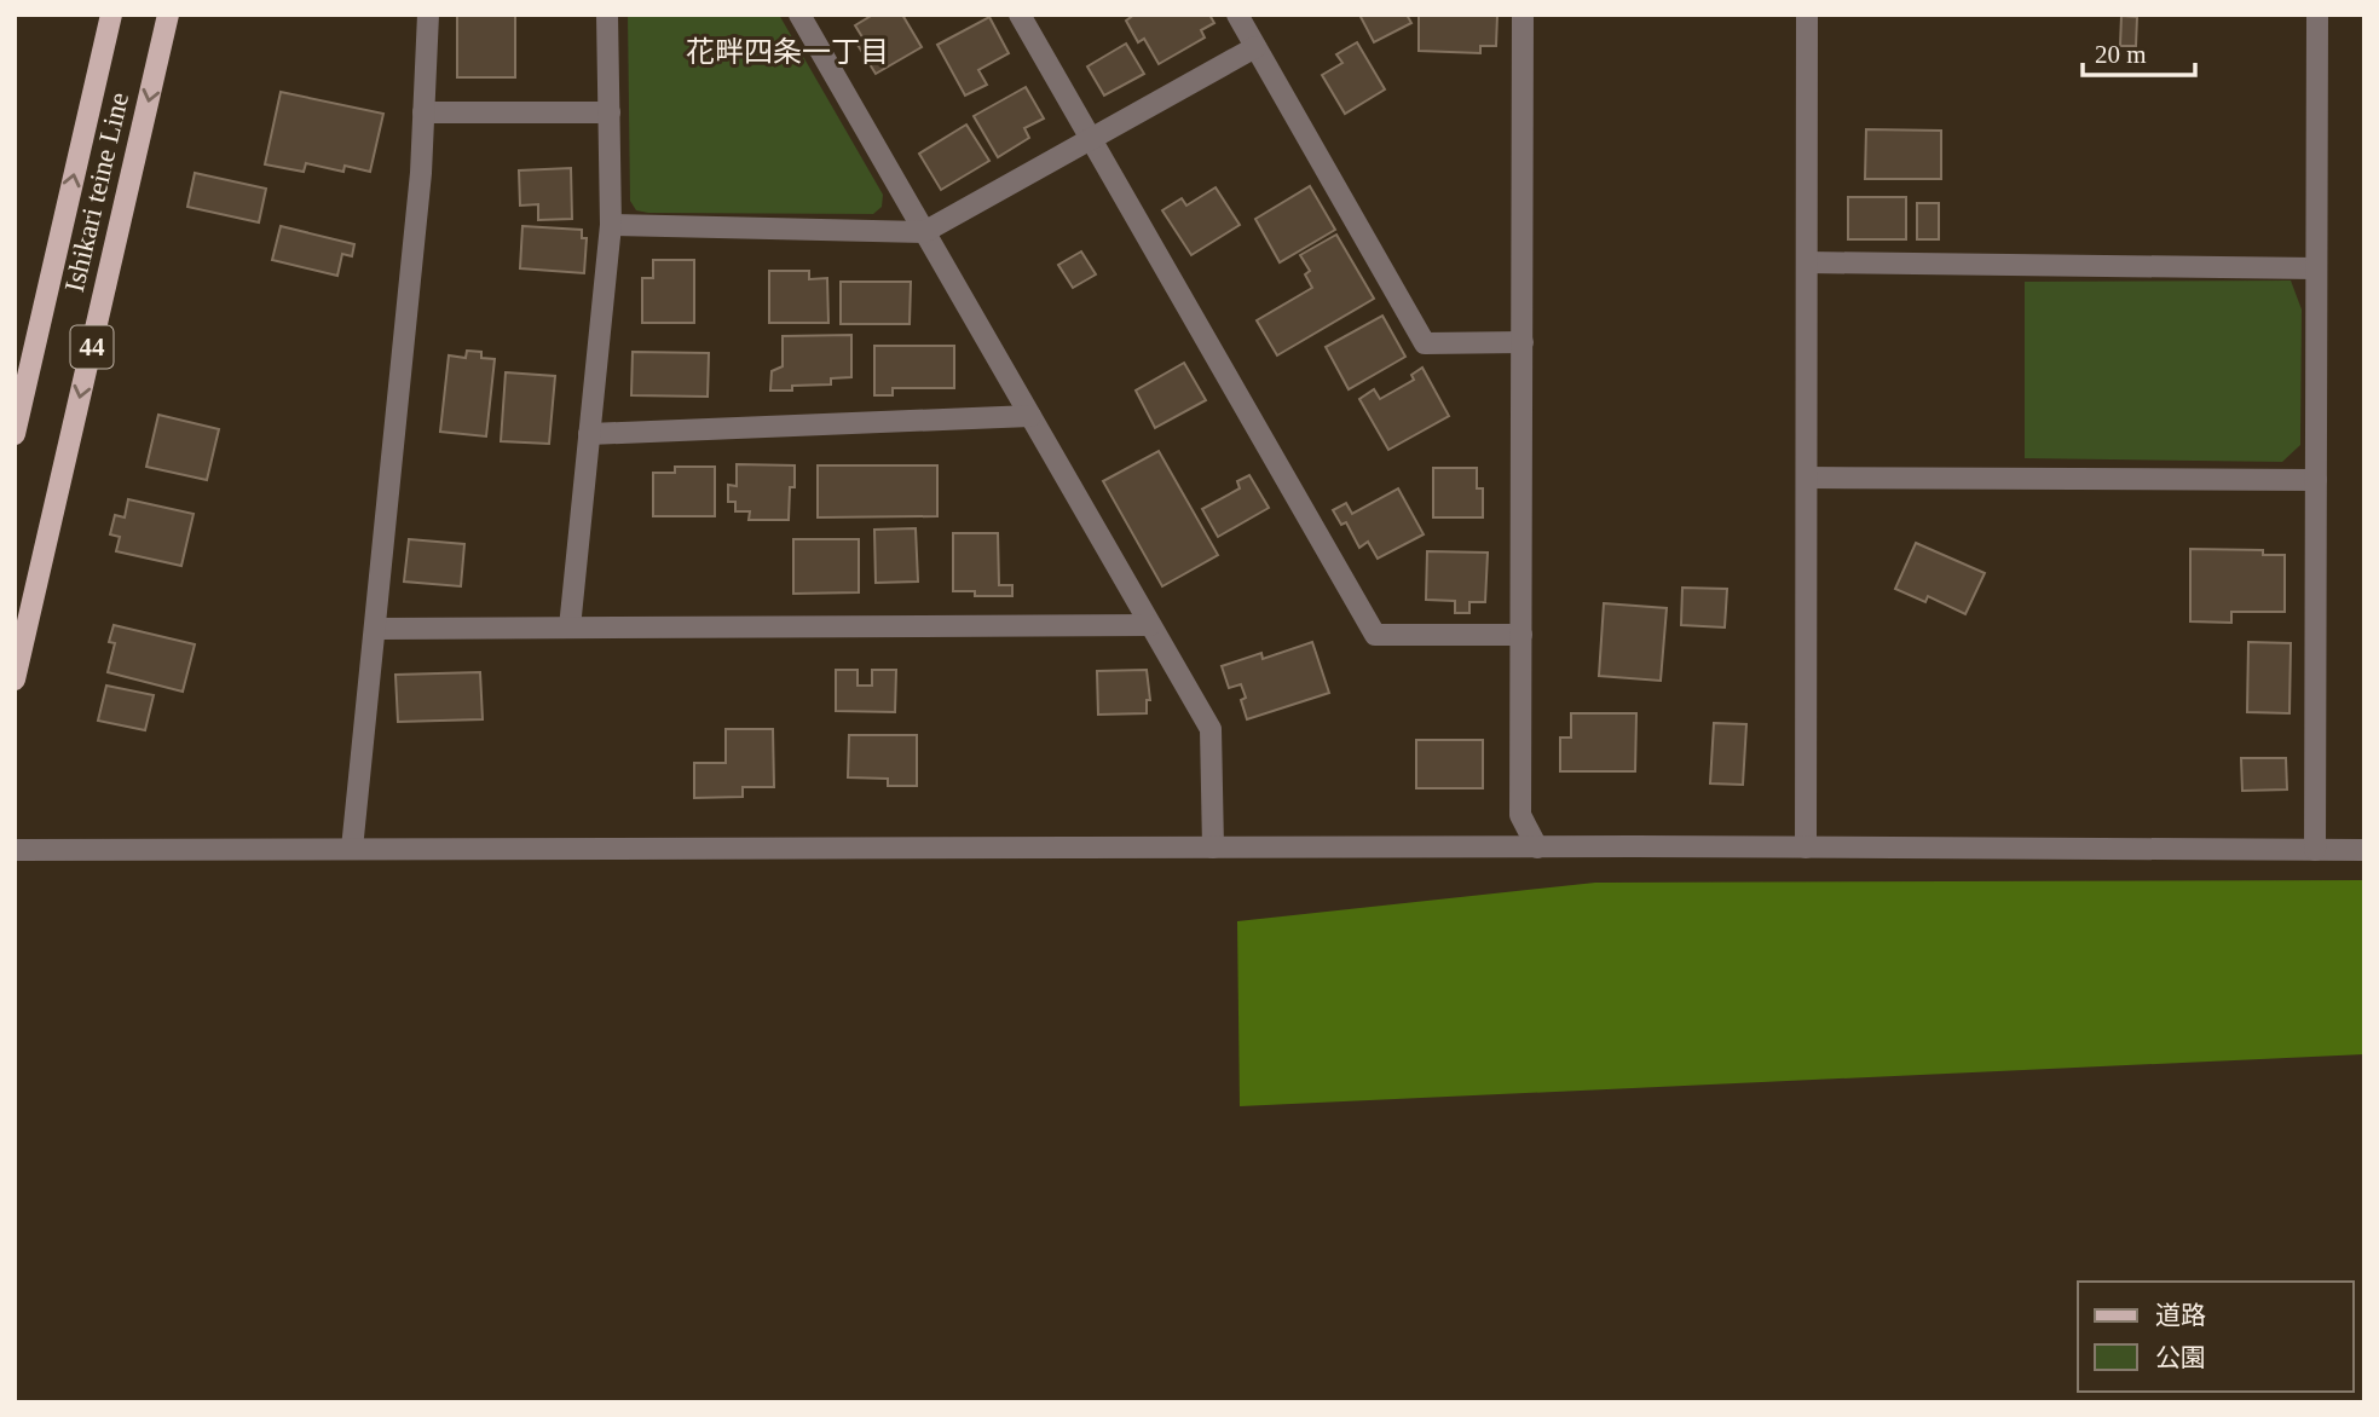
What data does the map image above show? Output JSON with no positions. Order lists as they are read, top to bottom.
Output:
{
  "streets": {
    "main road": ["Ishikari teine Line", "44"]
  },
  "districts": ["花畔四条一丁目"],
  "legend": ["道路", "公園"],
  "scale_bar": "20 m"
}
